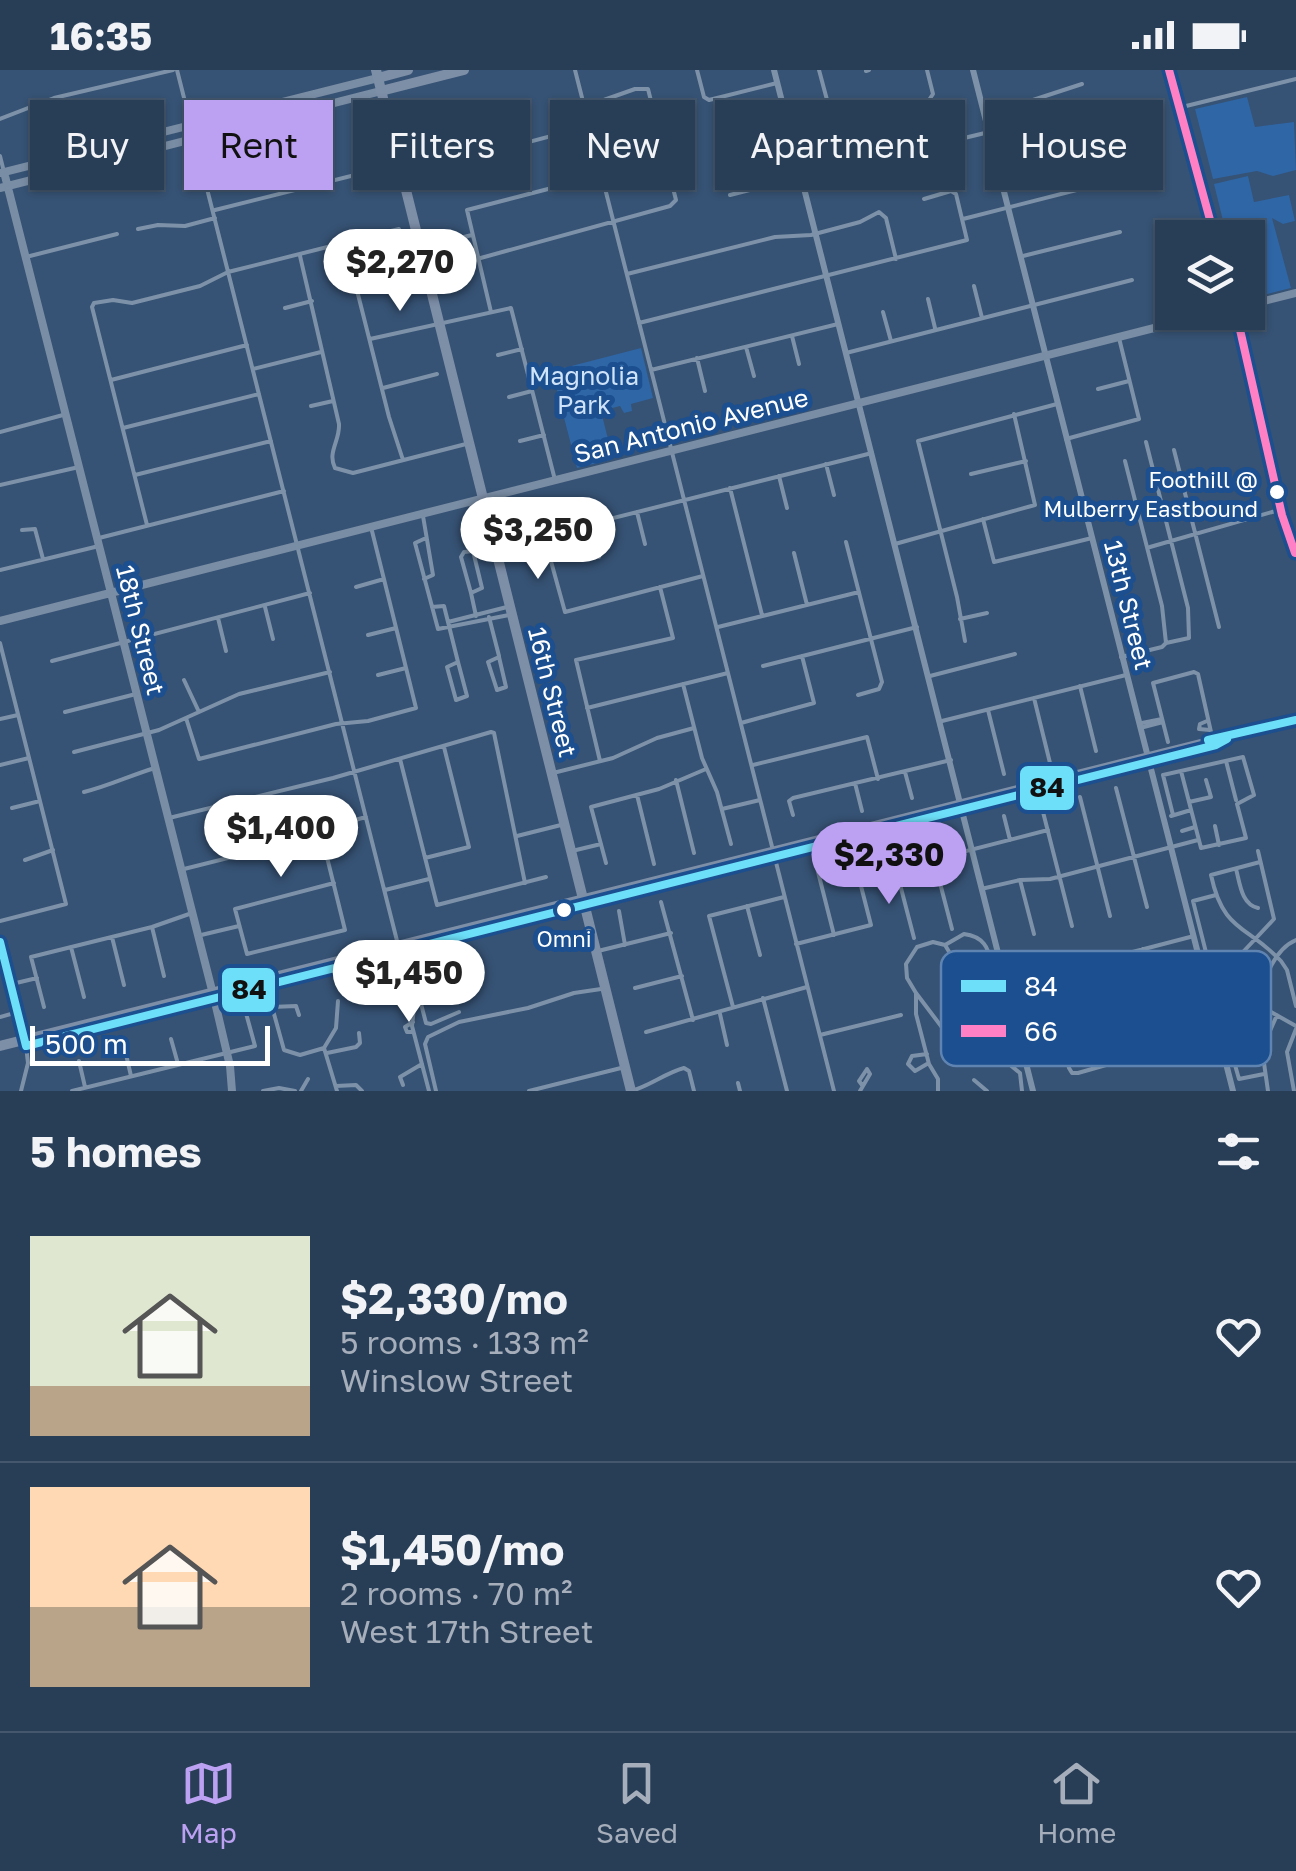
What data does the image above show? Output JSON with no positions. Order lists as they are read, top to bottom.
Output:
{
  "streets": {
    "main road": ["San Antonio Avenue", "18th Street", "16th Street"],
    "street": ["13th Street"]
  },
  "crossings": [
    ["San Antonio Avenue", "13th Street"],
    ["San Antonio Avenue", "18th Street"],
    ["San Antonio Avenue", "16th Street"]
  ],
  "parks": ["Magnolia Park"],
  "places": ["Foothill @ Mulberry Eastbound", "Omni"],
  "lines": ["transit line 66", "transit line 84"],
  "legend": ["84", "66"],
  "scale_bar": "500 m",
  "page": {
    "status": "16:35",
    "chip": [
      "Buy",
      "Rent",
      "Filters",
      "New",
      "Apartment",
      "House"
    ],
    "price": [
      "$2,270",
      "$3,250",
      "$1,400",
      "$2,330",
      "$1,450"
    ],
    "scale": "500 m",
    "heading": "5 homes",
    "list": [
      {
        "name": "$2,330/mo",
        "note": "5 rooms · 133 m² · Winslow Street"
      },
      {
        "name": "$1,450/mo",
        "note": "2 rooms · 70 m² · West 17th Street"
      }
    ],
    "tabs": ["Map", "Saved", "Home"]
  }
}
